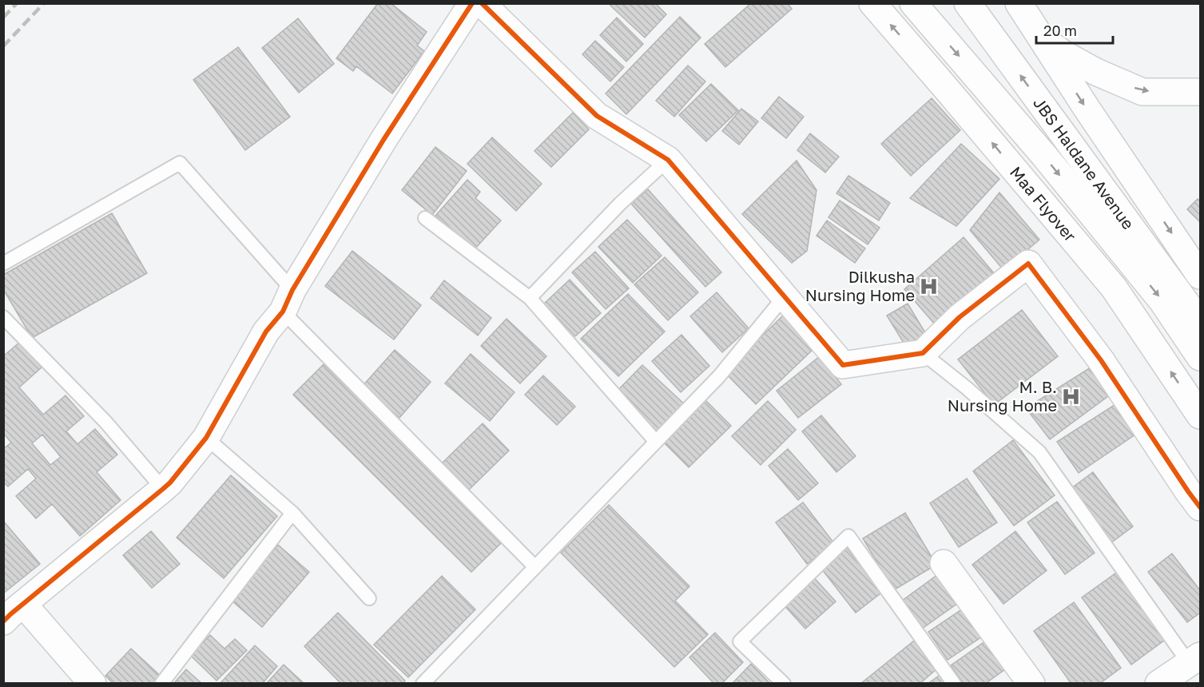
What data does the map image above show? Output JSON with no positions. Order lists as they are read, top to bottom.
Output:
{
  "streets": {
    "main road": ["JBS Haldane Avenue", "Maa Flyover"]
  },
  "places": {
    "hospital": ["Dilkusha Nursing Home", "M. B. Nursing Home"]
  },
  "scale_bar": "20 m"
}
